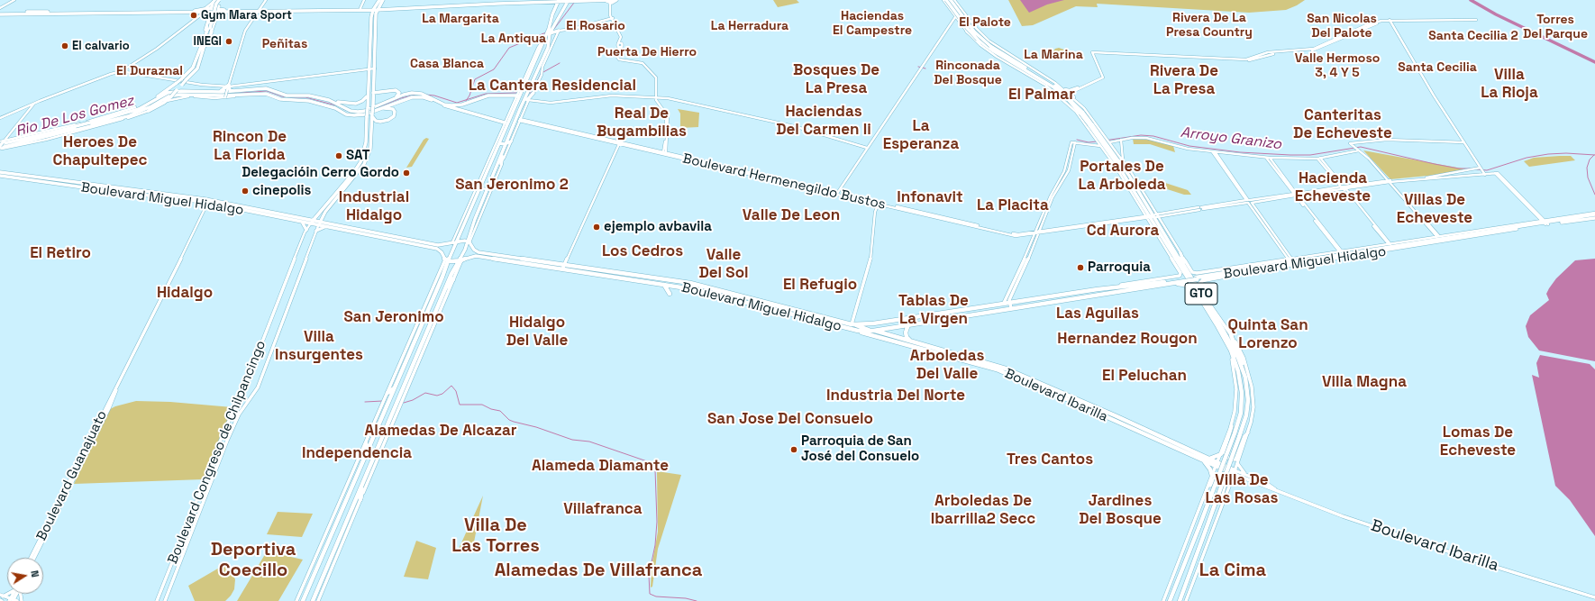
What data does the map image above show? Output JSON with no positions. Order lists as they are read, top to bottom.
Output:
{
  "streets": {
    "main road": ["Boulevard Miguel Hidalgo", "GTO", "Boulevard Ibarilla"],
    "street": ["Boulevard Hermenegildo Bustos", "Boulevard Congreso de Chilpancingo", "Boulevard Guanajuato"]
  },
  "crossings": [
    ["Boulevard Hermenegildo Bustos", "Boulevard Miguel Hidalgo"],
    ["Boulevard Hermenegildo Bustos", "GTO"],
    ["Boulevard Miguel Hidalgo", "Boulevard Ibarilla"],
    ["Boulevard Miguel Hidalgo", "Boulevard Congreso de Chilpancingo"]
  ],
  "districts": [
    "Haciendas El Campestre",
    "Rivera De La Presa Country",
    "La Margarita",
    "San Nicolas Del Palote",
    "Torres Del Parque",
    "El Palote",
    "El Rosario",
    "La Herradura",
    "Santa Cecilia 2",
    "La Antiqua",
    "Peñitas",
    "Puerta De Hierro",
    "La Marina",
    "Valle Hermoso 3, 4 Y 5",
    "Casa Blanca",
    "Rinconada Del Bosque",
    "Santa Cecilia",
    "Bosques De La Presa",
    "El Duraznal",
    "Rivera De La Presa",
    "Villa La Rioja",
    "La Cantera Residencial",
    "El Palmar",
    "Haciendas Del Carmen Ii",
    "Real De Bugambilias",
    "Canteritas De Echeveste",
    "La Esperanza",
    "Rincon De La Florida",
    "Heroes De Chapultepec",
    "Portales De La Arboleda",
    "Hacienda Echeveste",
    "San Jeronimo 2",
    "Industrial Hidalgo",
    "Infonavit",
    "Villas De Echeveste",
    "La Placita",
    "Valle De Leon",
    "Cd Aurora",
    "Los Cedros",
    "El Retiro",
    "Valle Del Sol",
    "El Refugio",
    "Hidalgo",
    "Tablas De La Virgen",
    "Las Aguilas",
    "San Jeronimo",
    "Hidalgo Del Valle",
    "Quinta San Lorenzo",
    "Villa Insurgentes",
    "Hernandez Rougon",
    "Arboledas Del Valle",
    "El Peluchan",
    "Villa Magna",
    "Industria Del Norte",
    "San Jose Del Consuelo",
    "Alamedas De Alcazar",
    "Lomas De Echeveste",
    "Independencia",
    "Tres Cantos",
    "Alameda Diamante",
    "Villa De Las Rosas",
    "Arboledas De Ibarrilla2 Secc",
    "Jardines Del Bosque",
    "Villafranca",
    "Villa De Las Torres",
    "Deportiva Coecillo",
    "Alamedas De Villafranca",
    "La Cima"
  ],
  "water": ["Rio De Los Gomez", "Arroyo Granizo"],
  "places": [
    "Gym Mara Sport",
    "INEGI",
    "El calvario",
    "SAT",
    "Delegacióin Cerro Gordo",
    "cinepolis",
    "ejemplo avbavila",
    "Parroquia",
    "Parroquia de San José del Consuelo"
  ],
  "north": "right"
}
